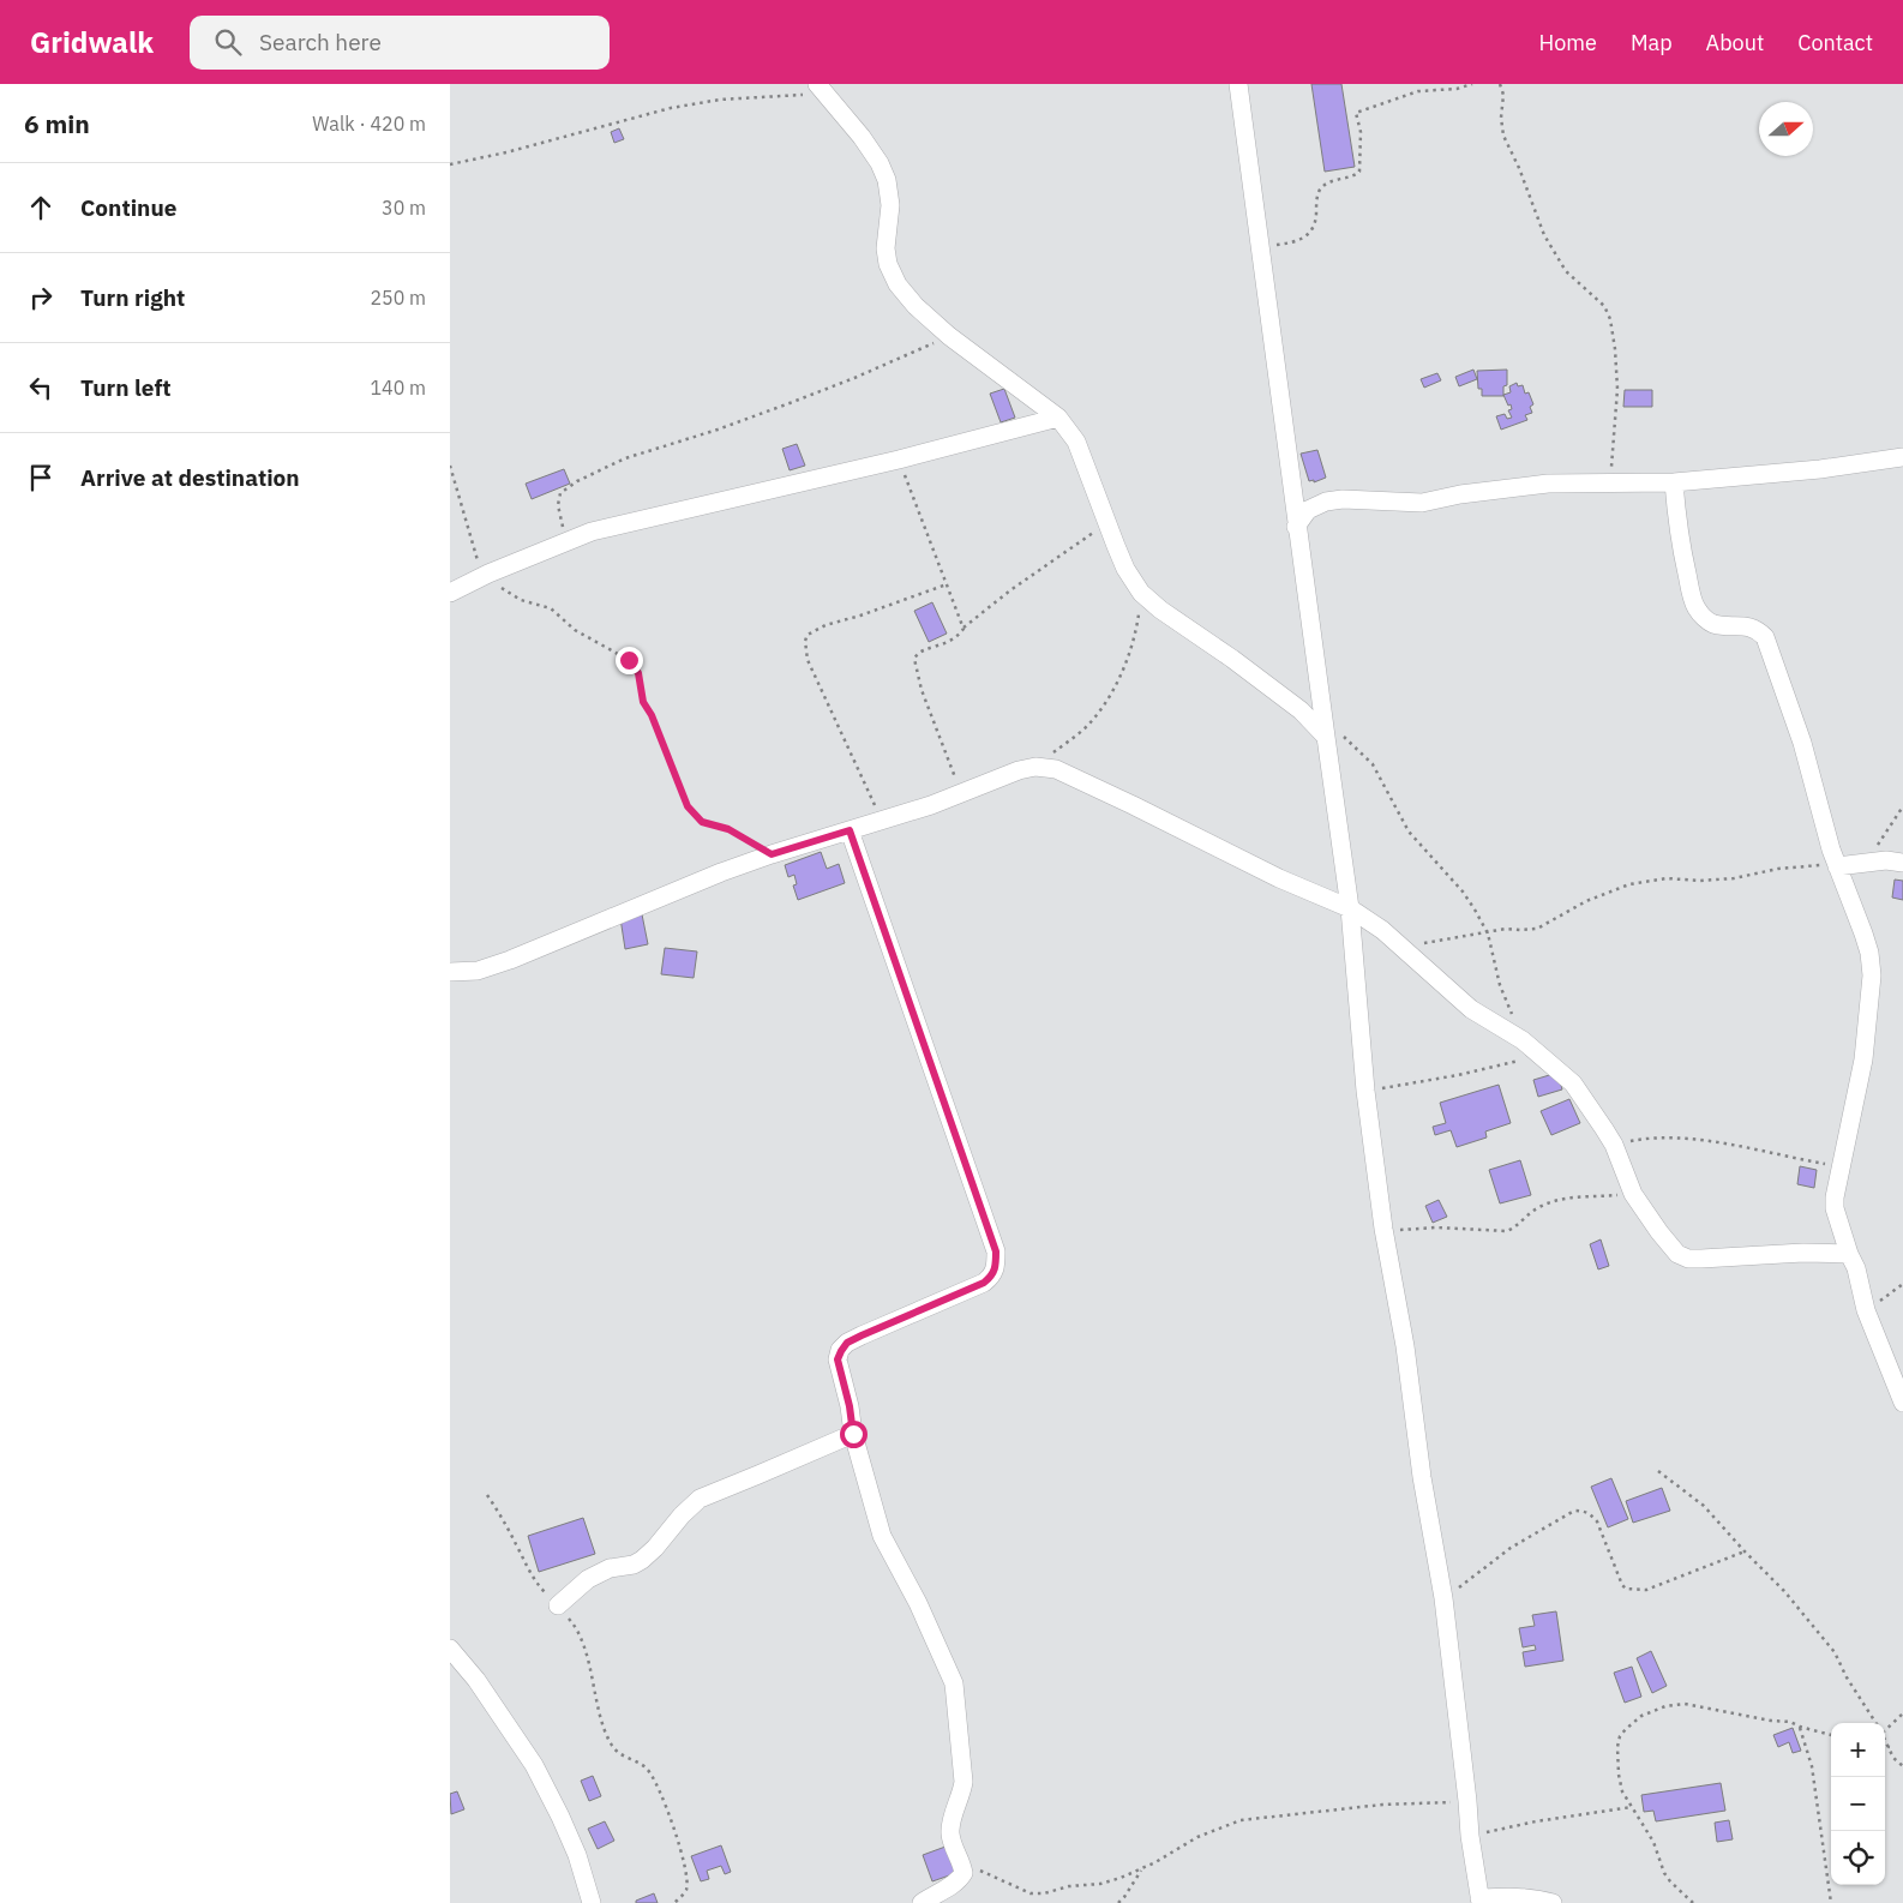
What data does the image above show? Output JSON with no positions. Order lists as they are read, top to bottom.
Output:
{
  "north": "right",
  "page": {
    "header": "Gridwalk",
    "search": "Search here",
    "nav": [
      "Home",
      "Map",
      "About",
      "Contact"
    ],
    "heading": ["6 min", "Walk · 420 m"],
    "list": [
      ["Continue", "30 m"],
      ["Turn right", "250 m"],
      ["Turn left", "140 m"],
      "Arrive at destination"
    ],
    "map_buttons": ["+", "−"]
  }
}
